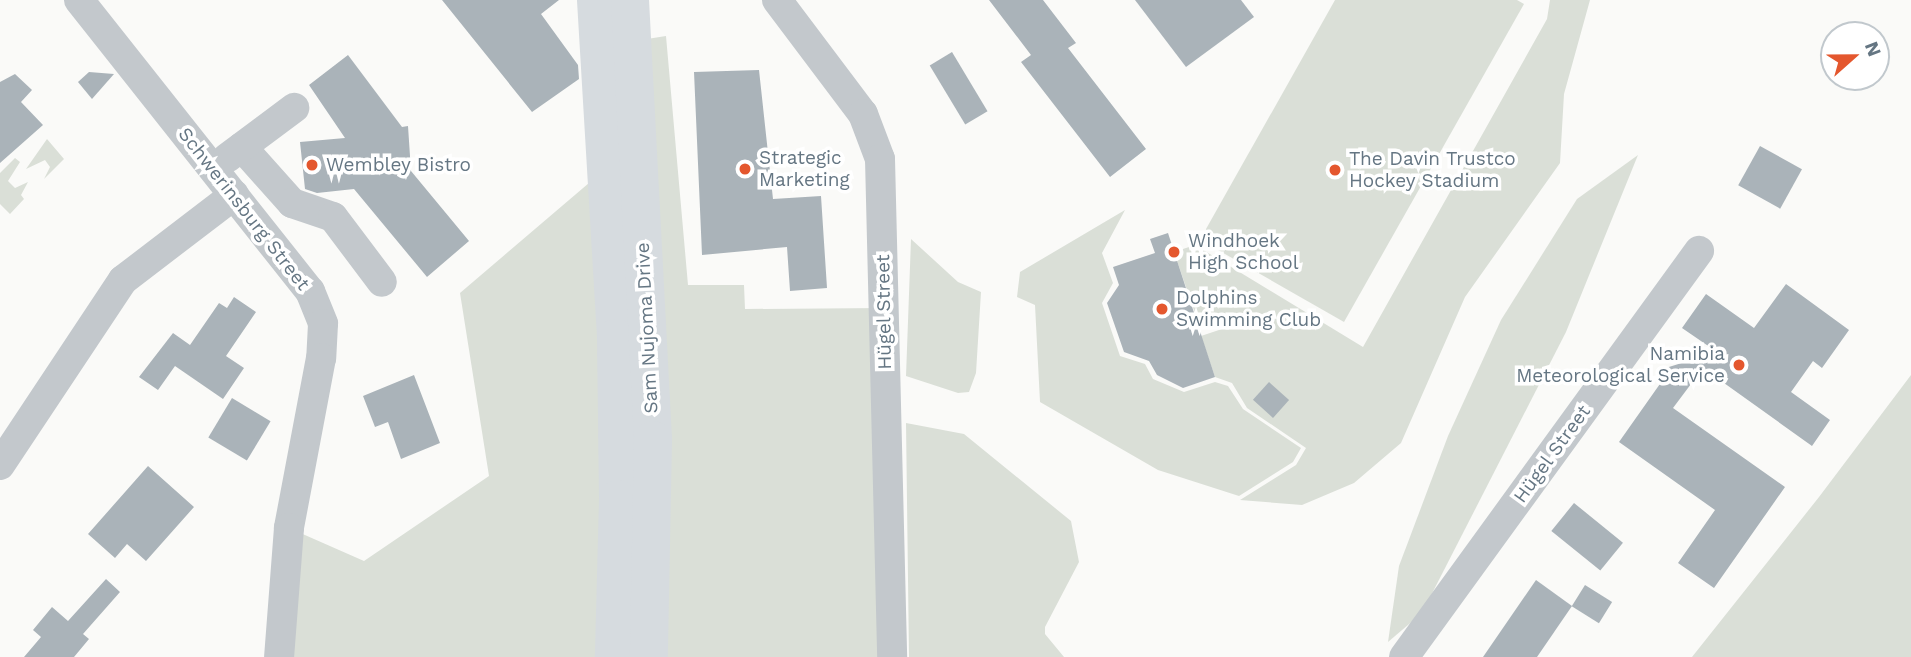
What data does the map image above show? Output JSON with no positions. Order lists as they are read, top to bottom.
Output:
{
  "streets": {
    "highway": ["Sam Nujoma Drive"],
    "street": ["Schwerinsburg Street", "Hügel Street"]
  },
  "places": [
    "Wembley Bistro",
    "Strategic Marketing",
    "The Davin Trustco Hockey Stadium",
    "Windhoek High School",
    "Dolphins Swimming Club",
    "Namibia Meteorological Service"
  ],
  "north": "right"
}
